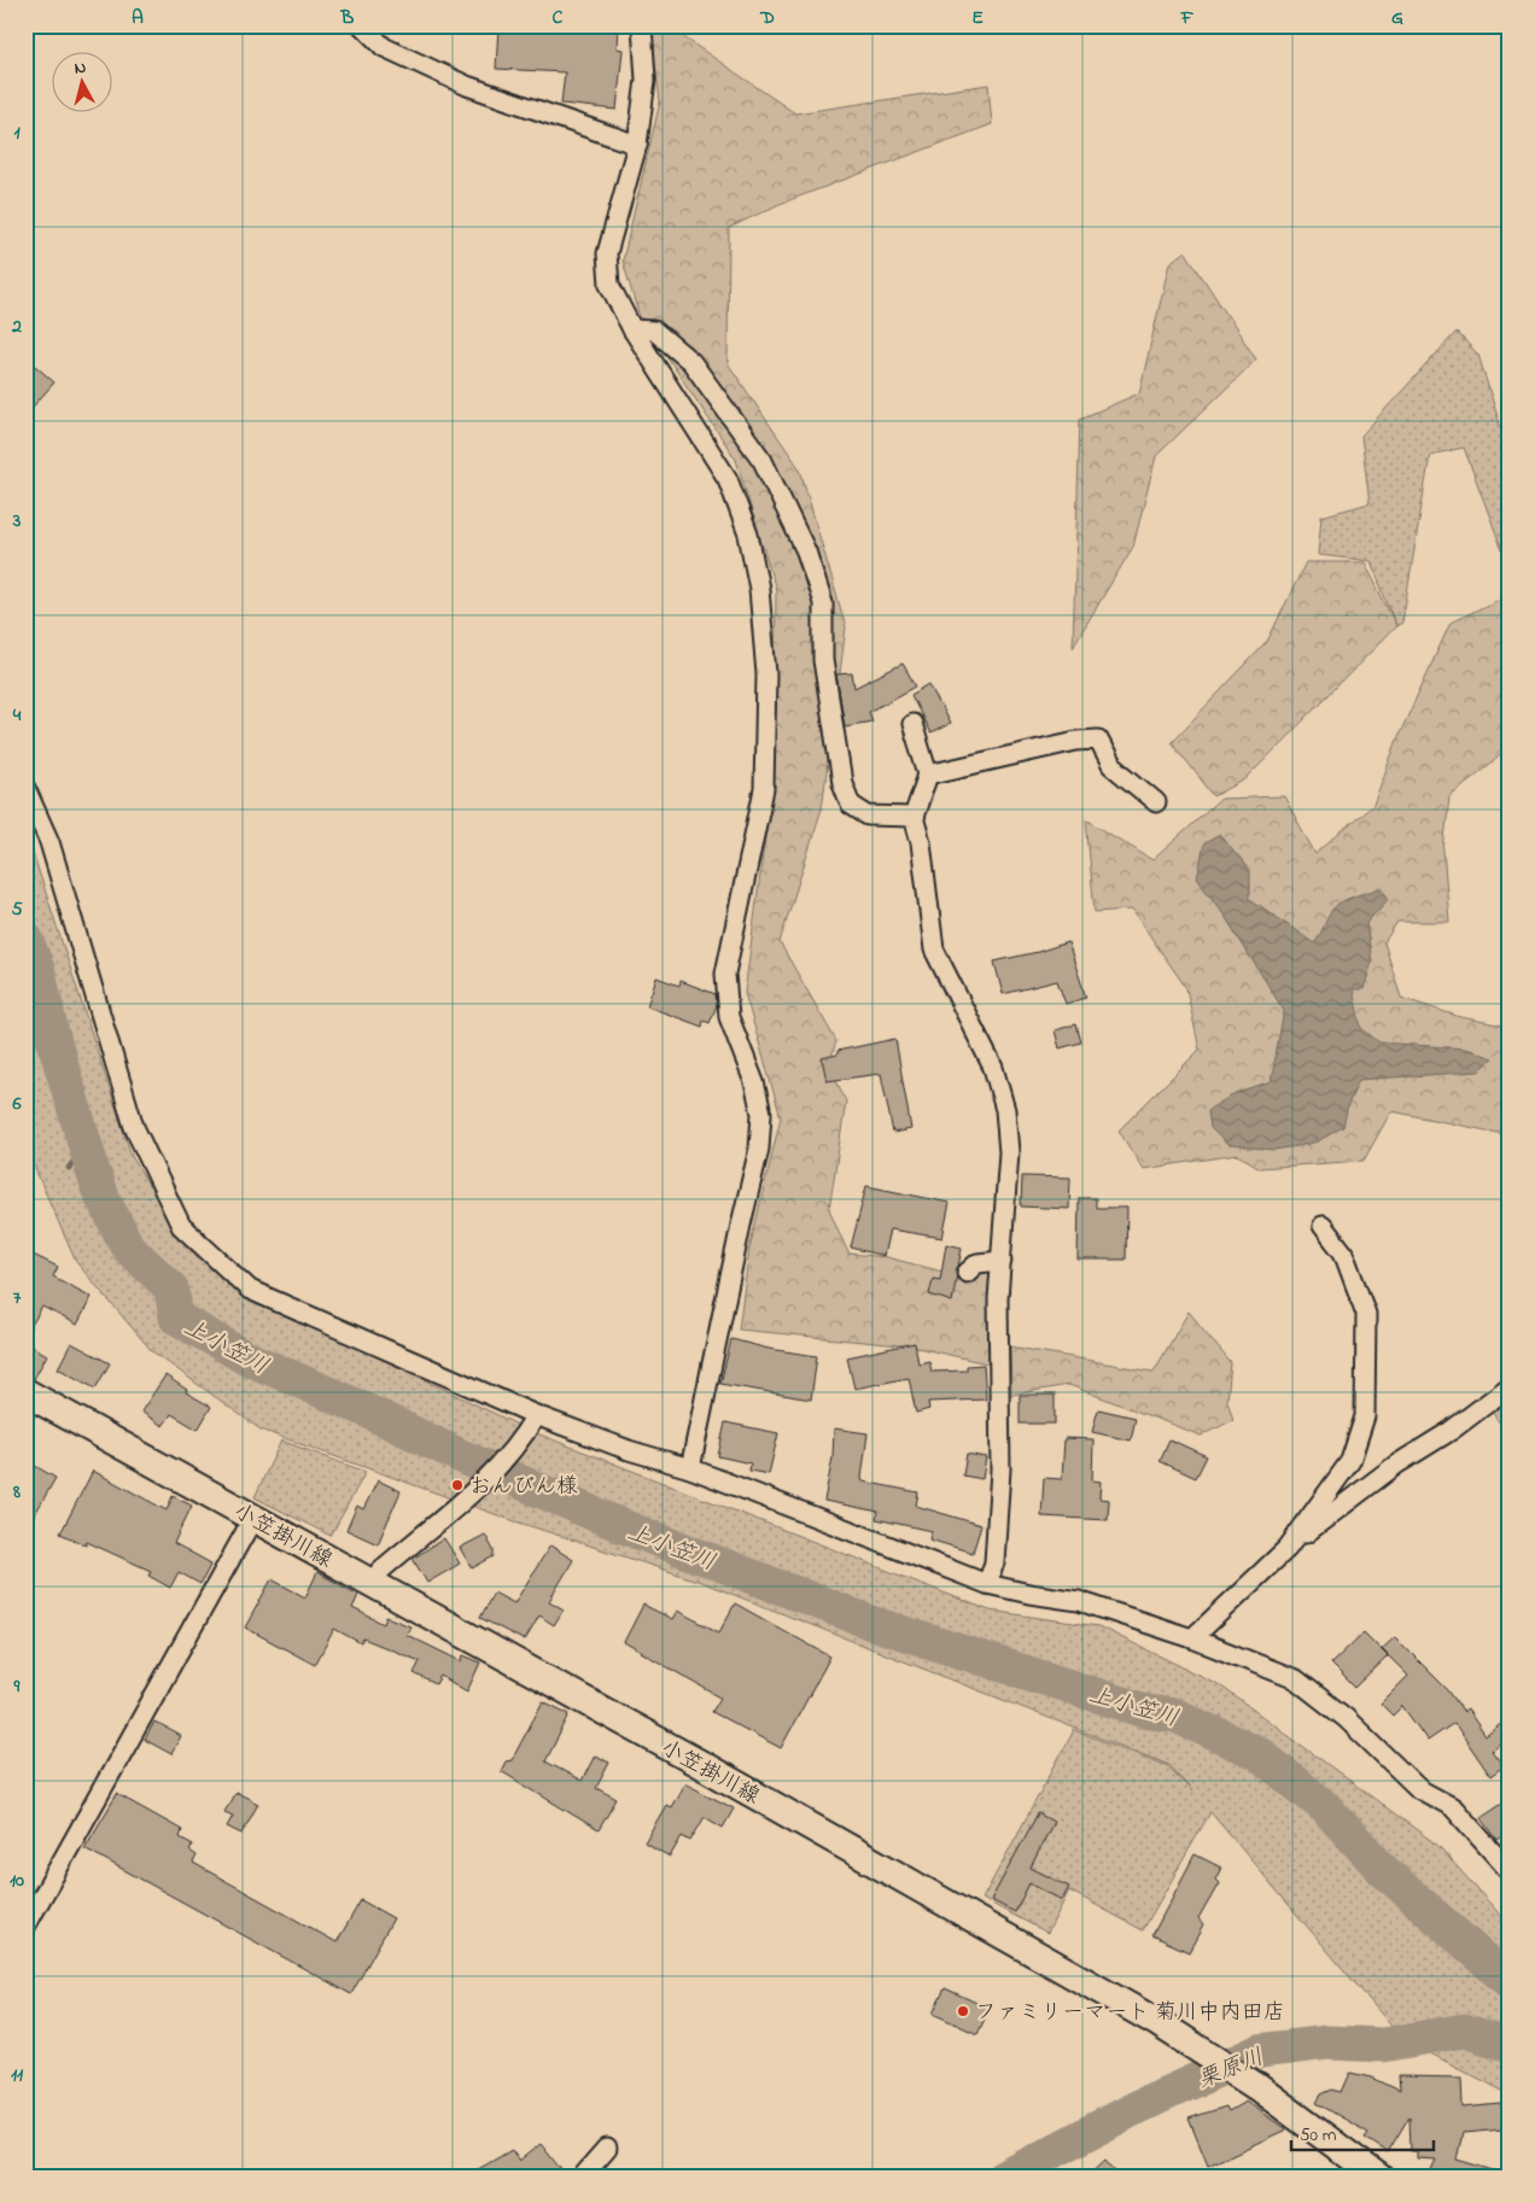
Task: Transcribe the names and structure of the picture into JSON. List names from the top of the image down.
{
  "streets": {
    "main road": ["小笠掛川線"]
  },
  "water": ["上小笠川", "栗原川"],
  "places": ["おんびん様", "ファミリーマート 菊川中内田店"],
  "scale_bar": "50 m",
  "north": "top",
  "grid": {
    "columns": [
      "A",
      "B",
      "C",
      "D",
      "E",
      "F",
      "G"
    ],
    "rows": [
      "1",
      "2",
      "3",
      "4",
      "5",
      "6",
      "7",
      "8",
      "9",
      "10",
      "11"
    ]
  }
}
